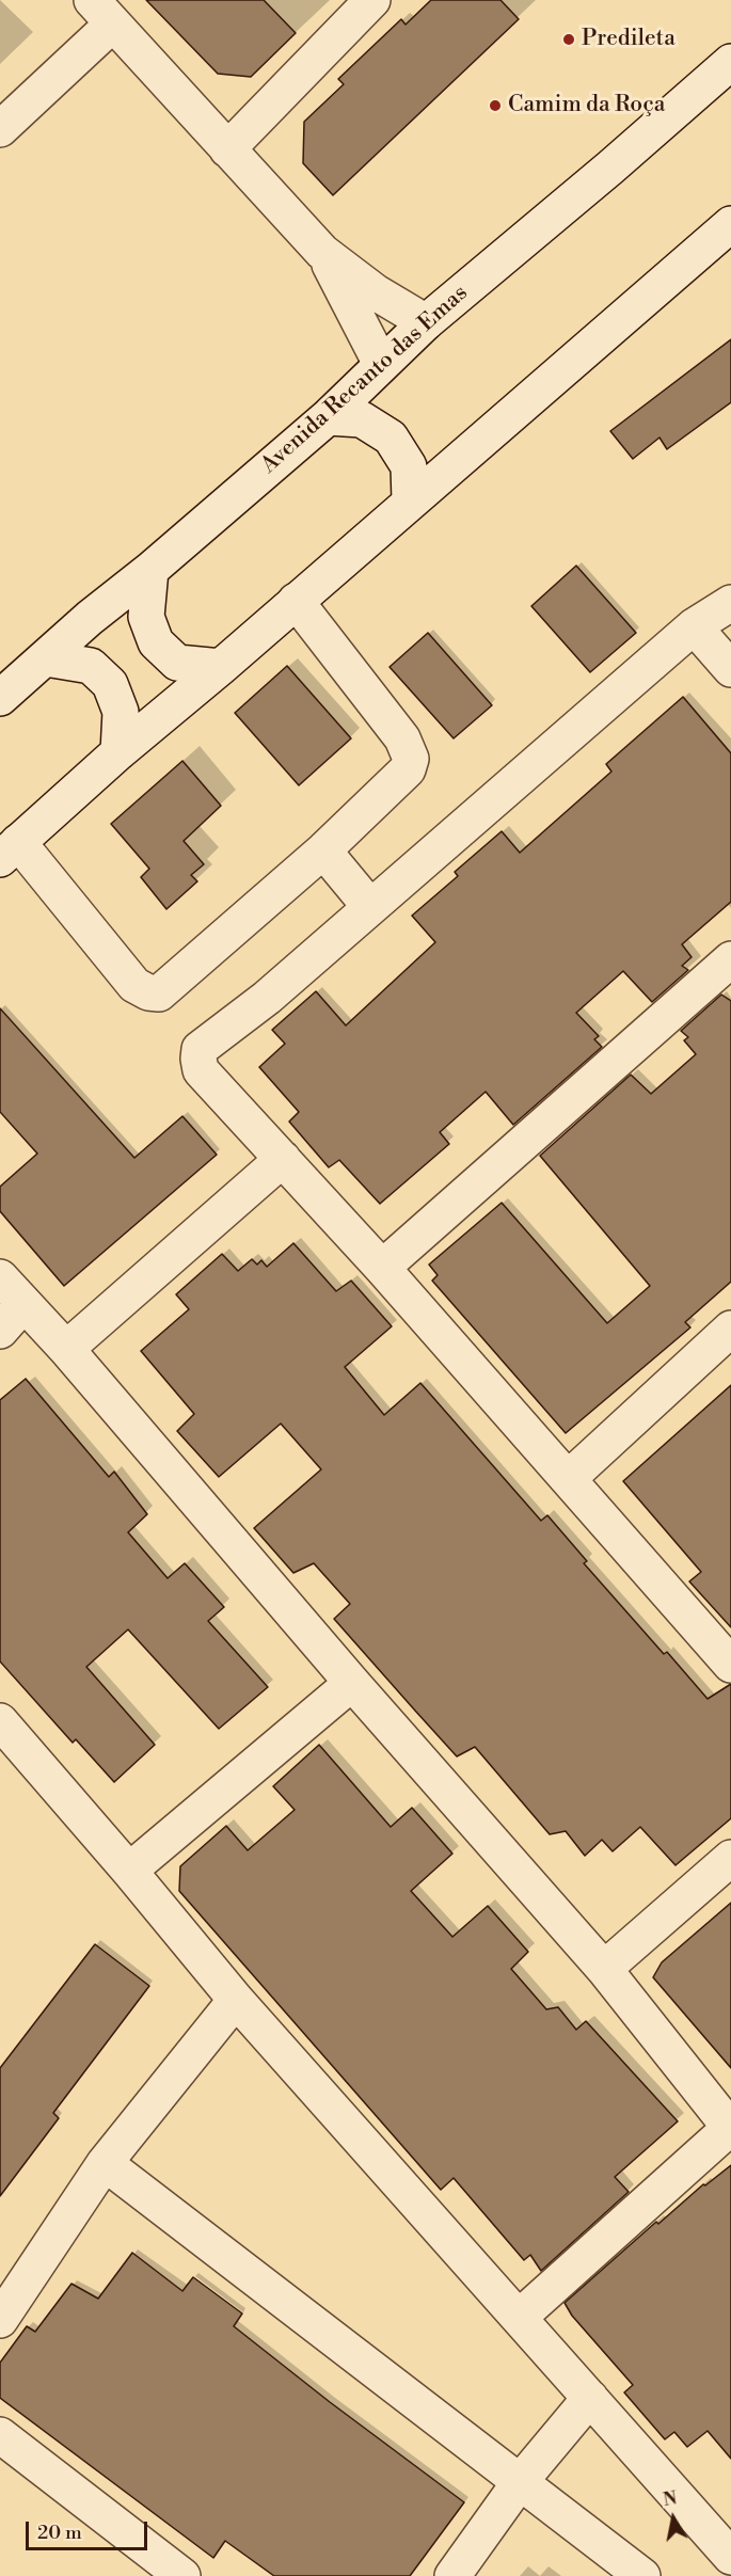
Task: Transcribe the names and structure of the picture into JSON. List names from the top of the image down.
{
  "streets": {
    "street": ["Avenida Recanto das Emas"]
  },
  "places": ["Predileta", "Camim da Roça"],
  "scale_bar": "20 m",
  "north": "top"
}
